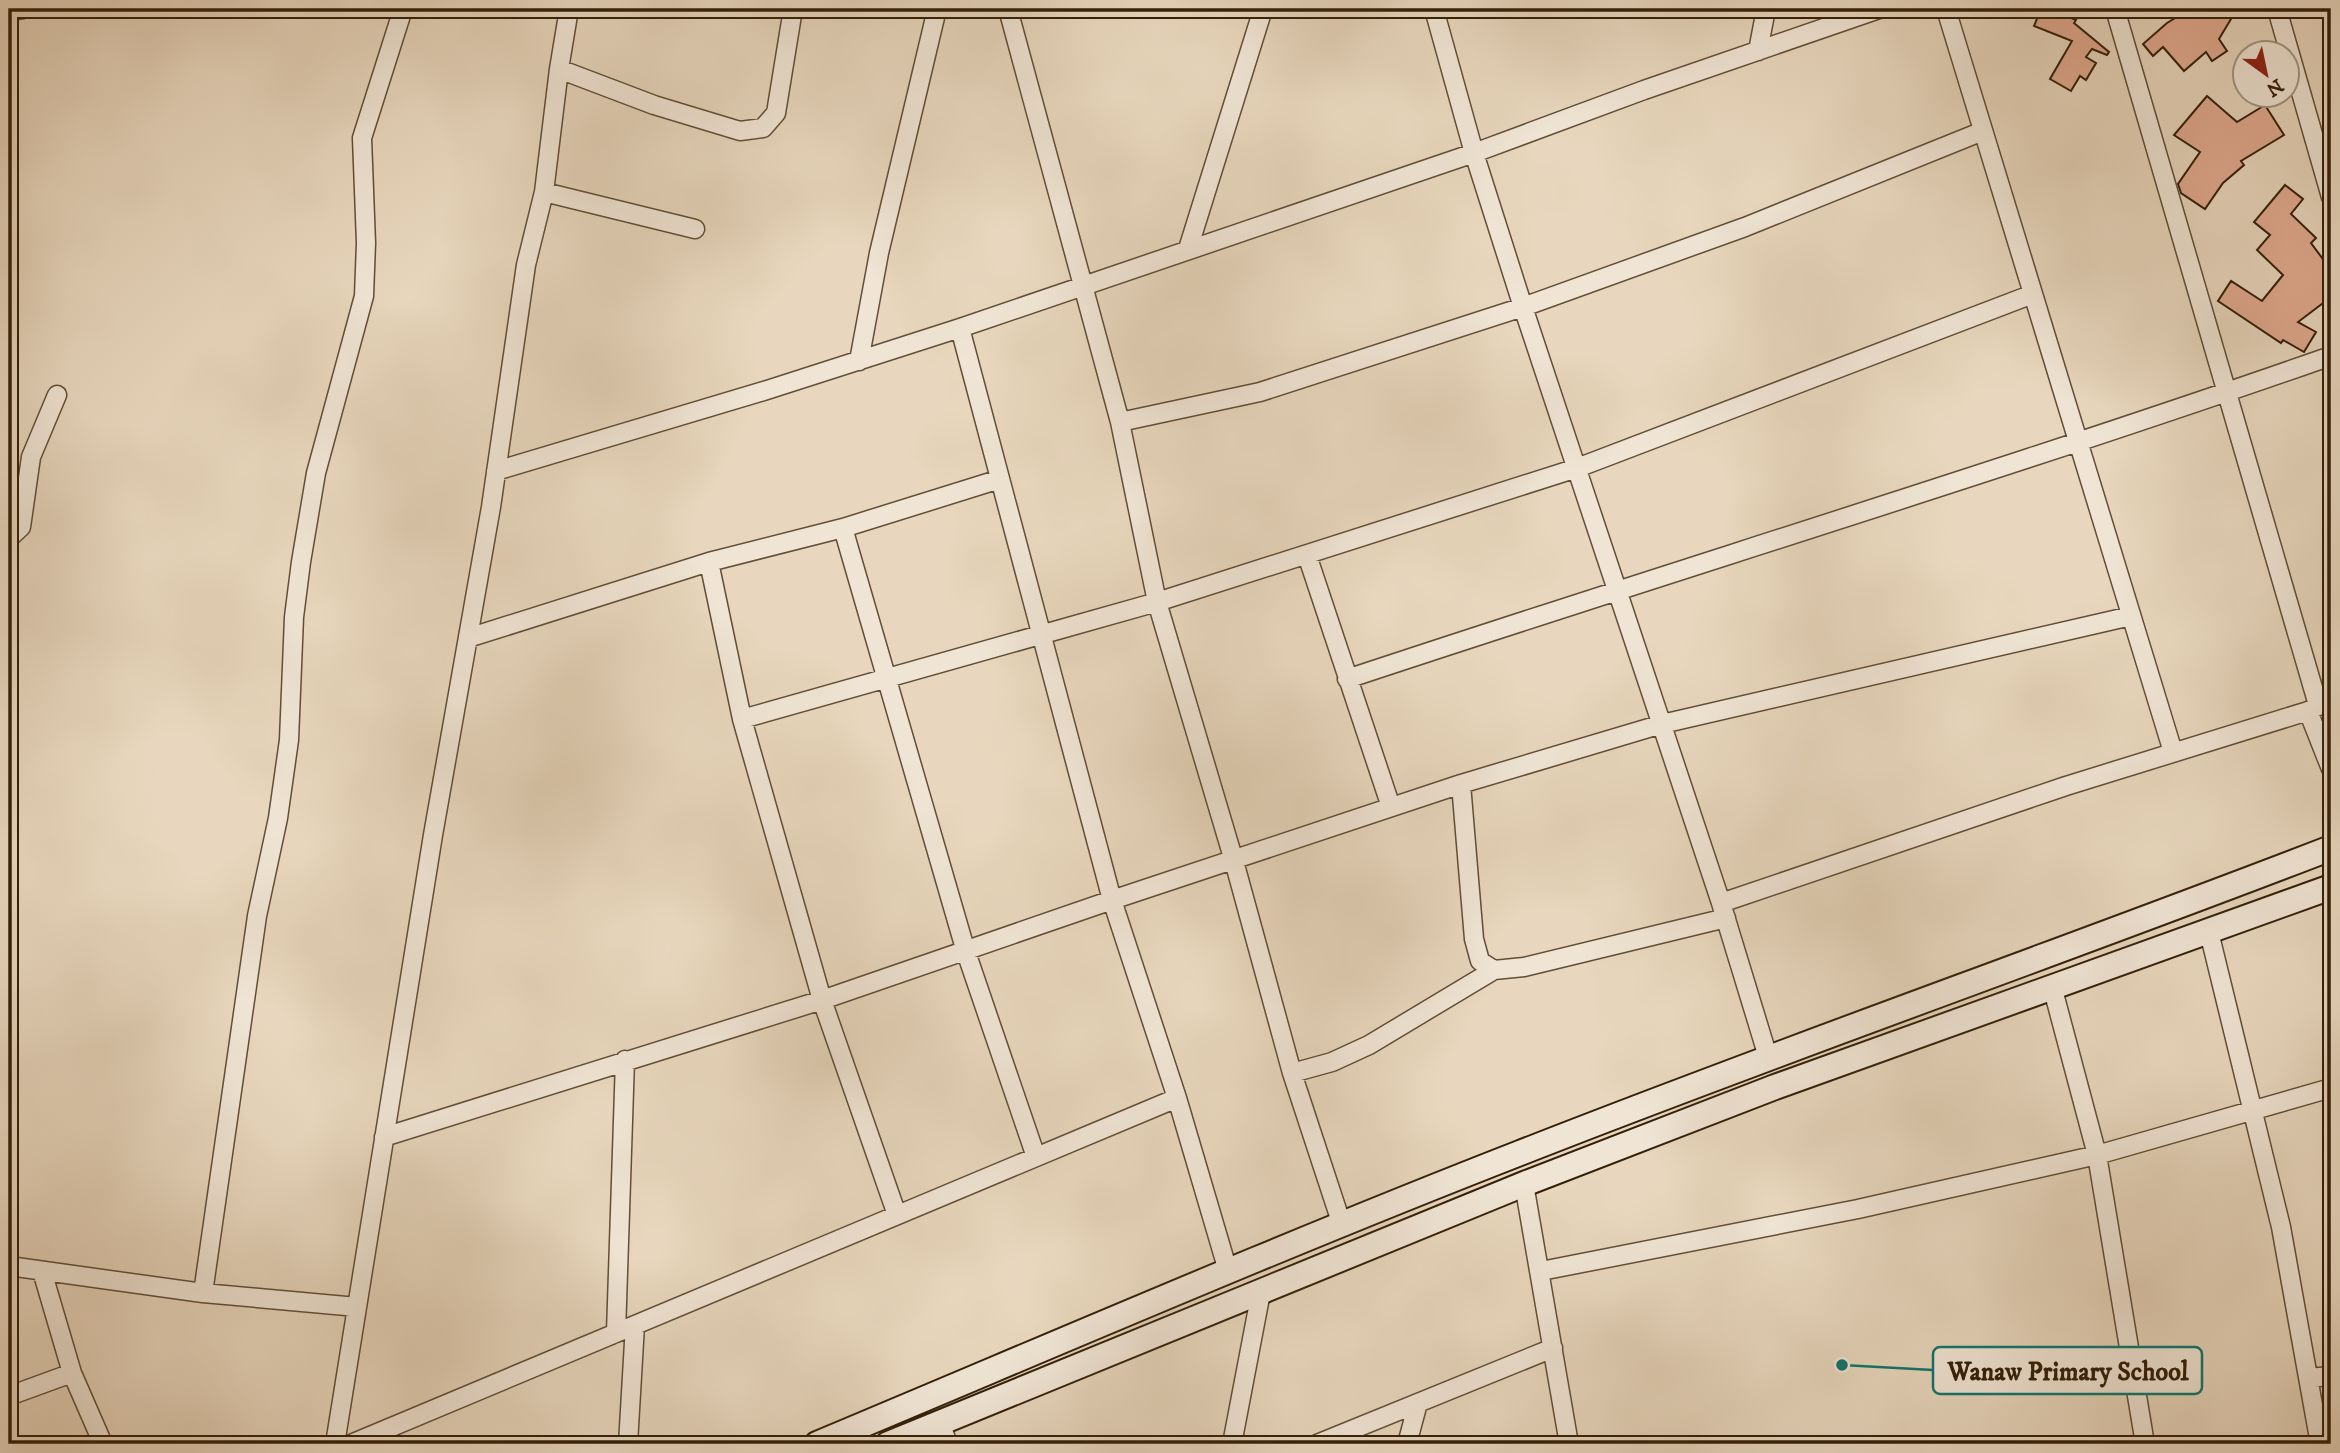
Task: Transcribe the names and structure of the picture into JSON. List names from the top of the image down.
{
  "places": ["Wanaw Primary School"],
  "north": "bottom right"
}
